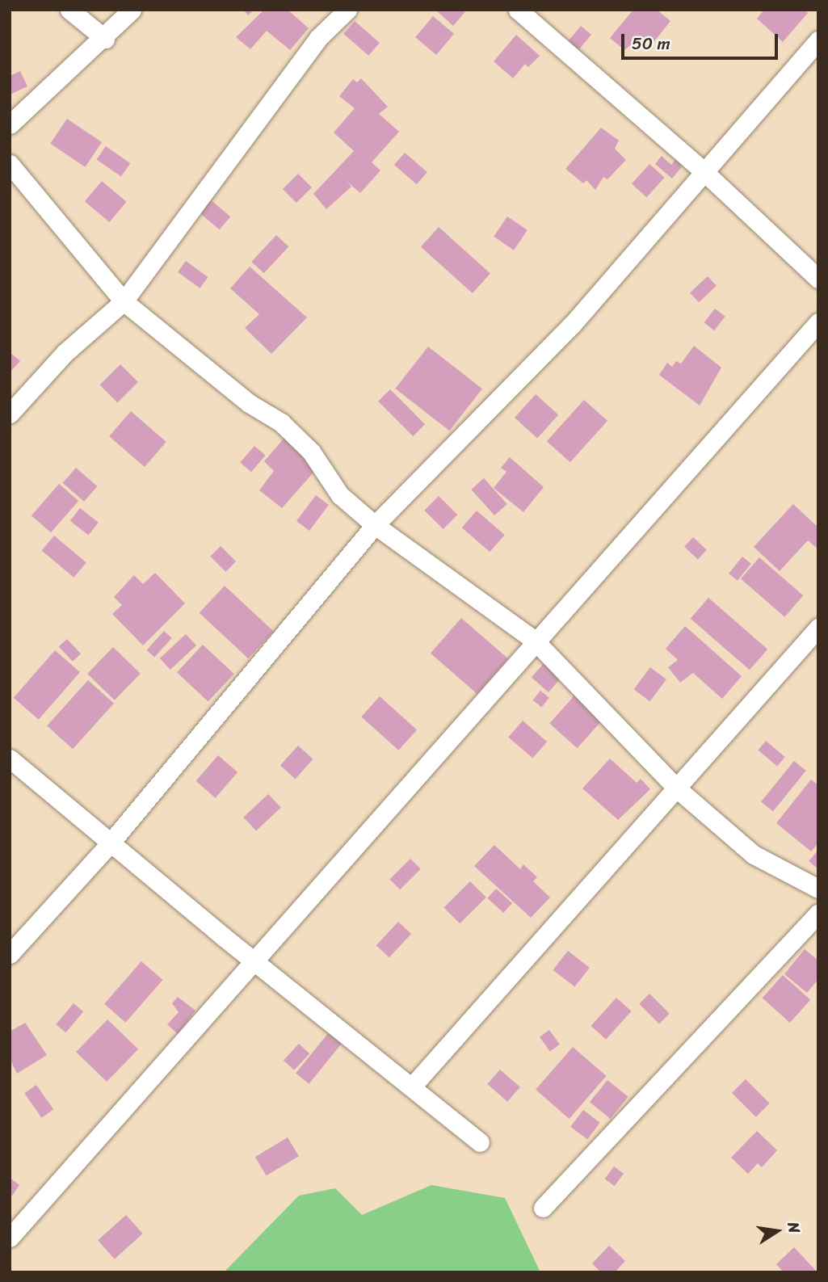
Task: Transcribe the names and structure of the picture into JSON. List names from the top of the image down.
{
  "scale_bar": "50 m",
  "north": "right"
}
